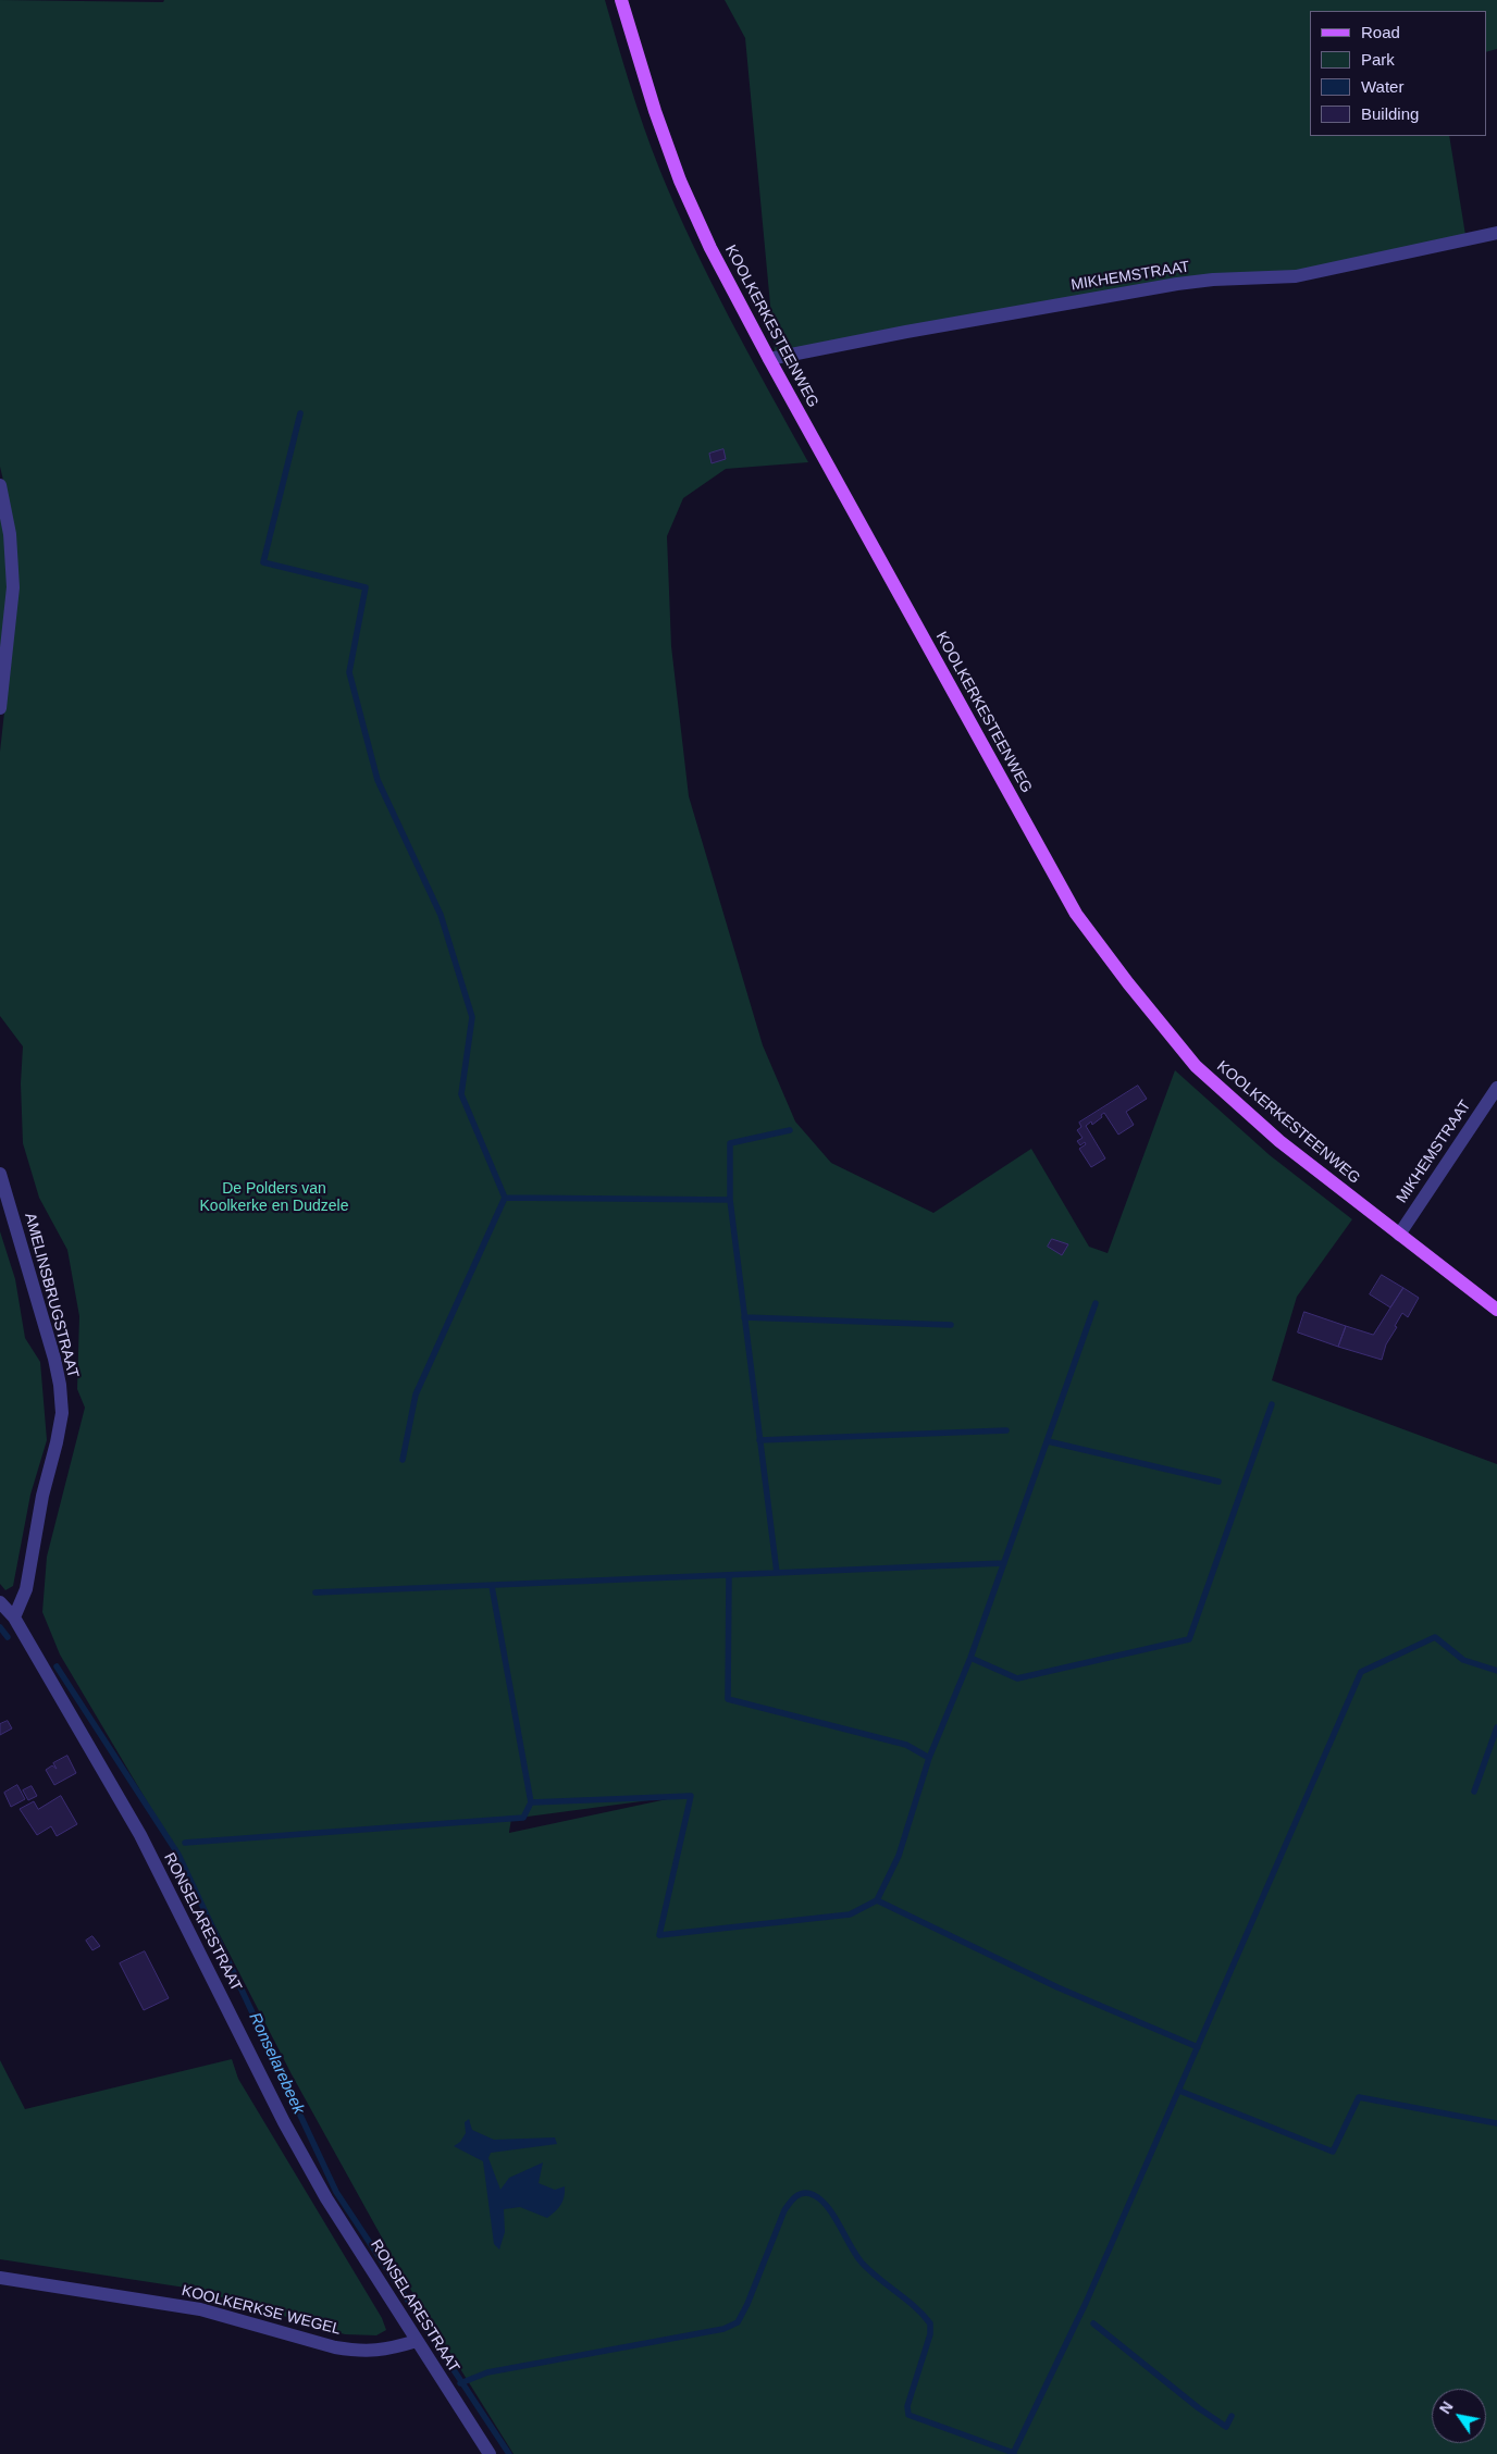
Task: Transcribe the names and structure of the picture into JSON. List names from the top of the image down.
{
  "streets": {
    "main road": ["KOOLKERKESTEENWEG"],
    "street": [
      "MIKHEMSTRAAT",
      "AMELINSBRUGSTRAAT",
      "RONSELARESTRAAT",
      "KOOLKERKSE WEGEL"
    ]
  },
  "crossings": [
    ["MIKHEMSTRAAT", "KOOLKERKESTEENWEG"],
    ["AMELINSBRUGSTRAAT", "RONSELARESTRAAT"],
    ["RONSELARESTRAAT", "KOOLKERKSE WEGEL"]
  ],
  "water": ["Ronselarebeek"],
  "parks": ["De Polders van Koolkerke en Dudzele"],
  "legend": [
    "Road",
    "Park",
    "Water",
    "Building"
  ],
  "north": "top left"
}
